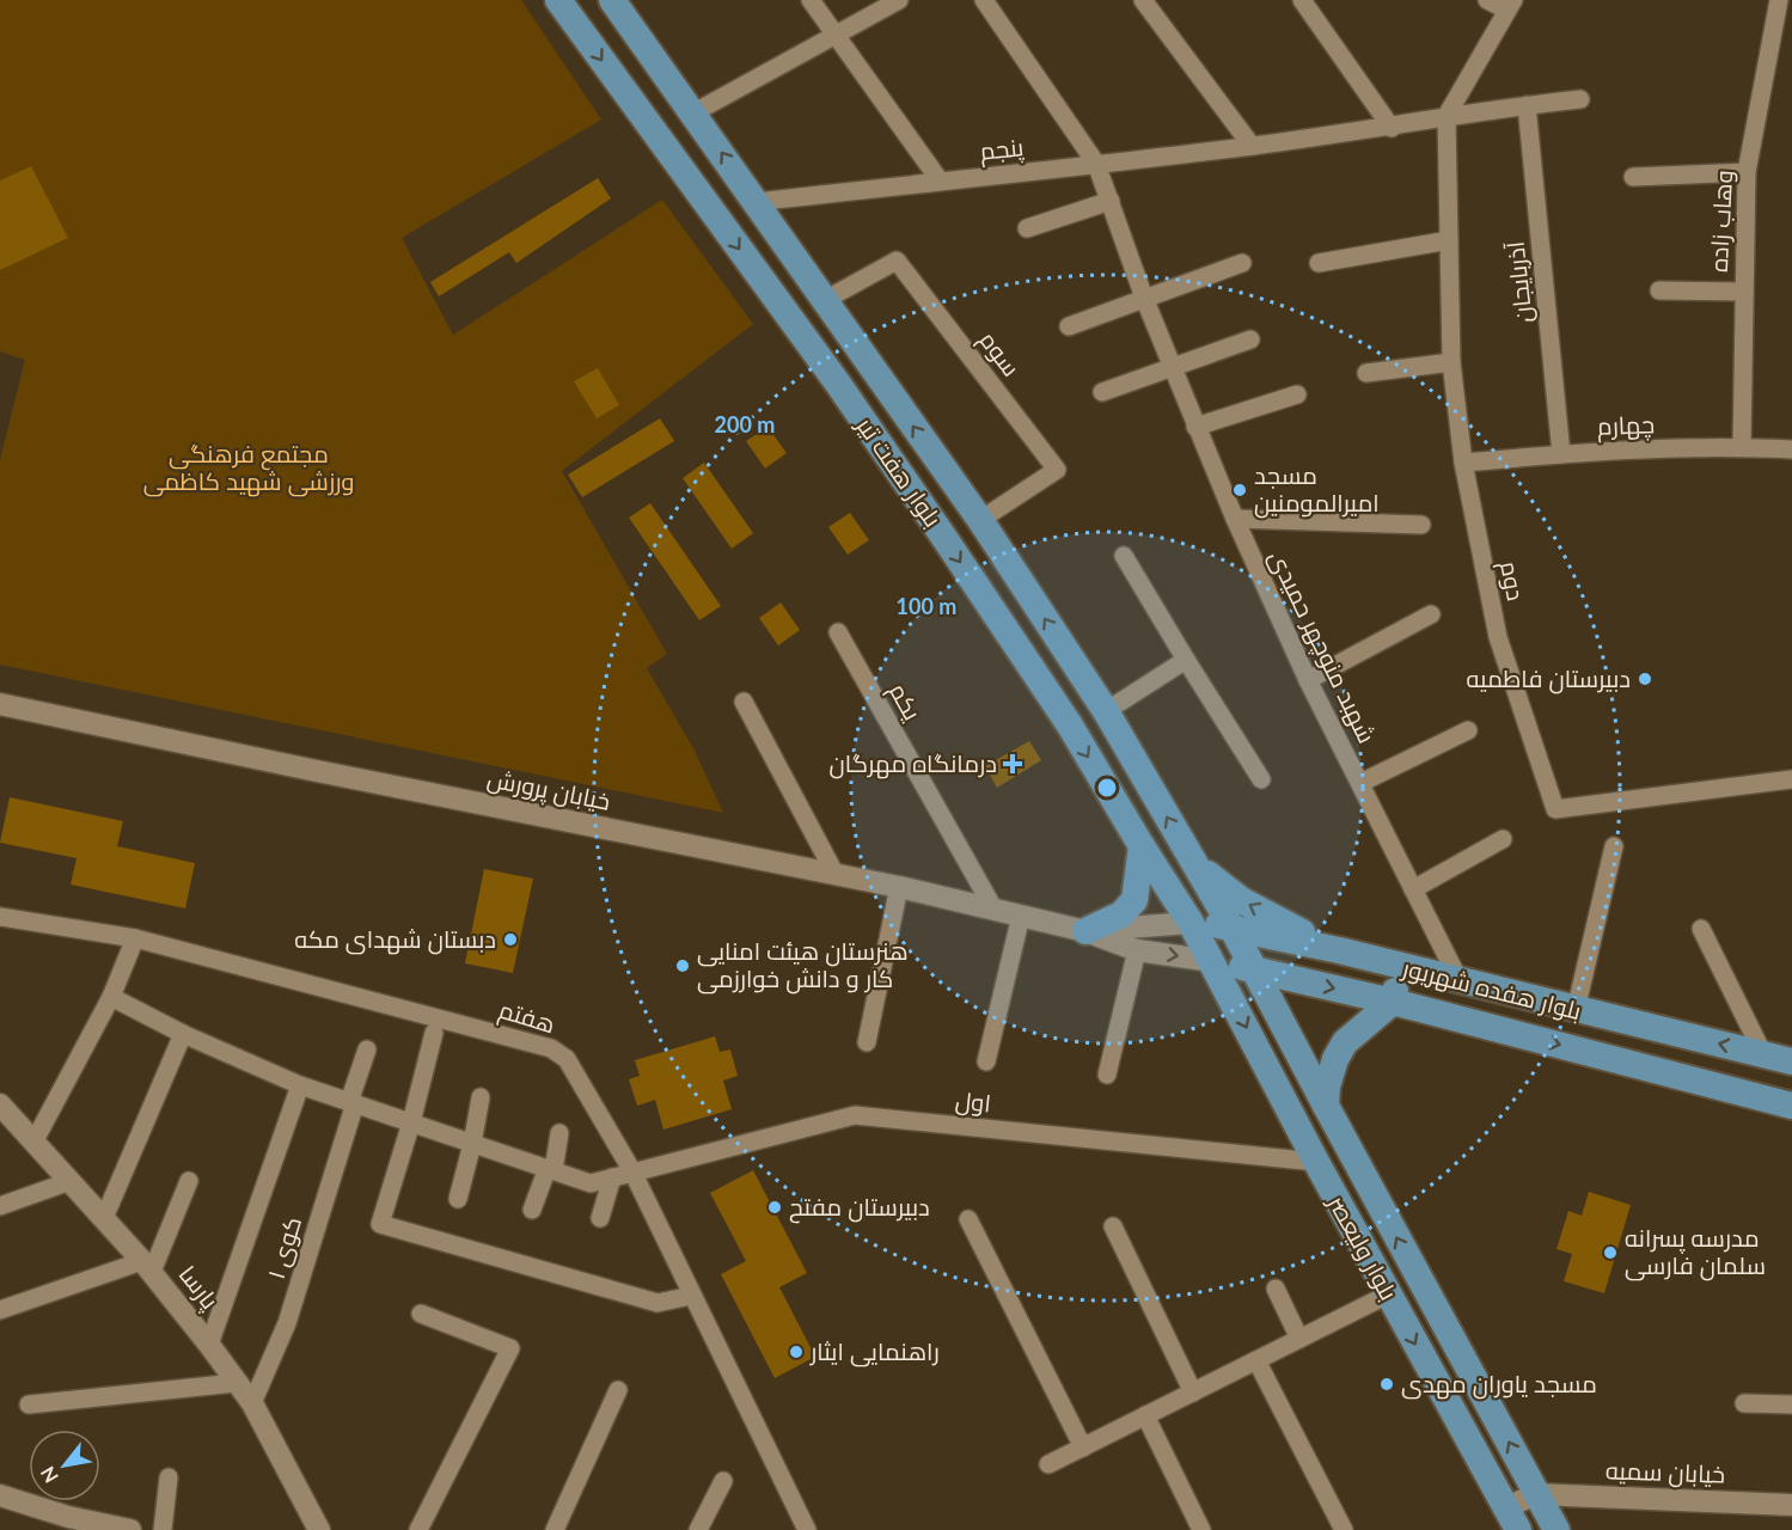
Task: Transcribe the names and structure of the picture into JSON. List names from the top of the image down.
{
  "streets": {
    "main road": ["بلوار هفت تیر", "بلوار هفده شهریور", "بلوار ولیعصر"],
    "street": [
      "پنجم",
      "وهاب زاده",
      "آذربایجان",
      "سوم",
      "چهارم",
      "دوم",
      "شهبد منوچهر حمیدی",
      "یکم",
      "خیابان پرورش",
      "هفتم",
      "اول",
      "کوی ۱",
      "پارسا",
      "خیابان سمیه"
    ]
  },
  "crossings": [
    ["پنجم", "آذربایجان"],
    ["پنجم", "بلوار هفت تیر"],
    ["پنجم", "دوم"],
    ["پنجم", "شهبد منوچهر حمیدی"],
    ["وهاب زاده", "چهارم"],
    ["آذربایجان", "چهارم"],
    ["سوم", "بلوار هفت تیر"],
    ["چهارم", "دوم"],
    ["بلوار هفت تیر", "خیابان پرورش"],
    ["بلوار هفت تیر", "بلوار هفده شهریور"],
    ["بلوار هفت تیر", "بلوار ولیعصر"],
    ["شهبد منوچهر حمیدی", "بلوار هفده شهریور"],
    ["یکم", "خیابان پرورش"],
    ["خیابان پرورش", "بلوار هفده شهریور"],
    ["خیابان پرورش", "بلوار ولیعصر"],
    ["بلوار هفده شهریور", "بلوار ولیعصر"],
    ["هفتم", "اول"],
    ["اول", "کوی ۱"],
    ["اول", "بلوار ولیعصر"],
    ["کوی ۱", "پارسا"],
    ["بلوار ولیعصر", "خیابان سمیه"]
  ],
  "parks": ["مجتمع فرهنگی ورزشی شهید کاظمی"],
  "places": {
    "other": [
      "مسجد امیرالمومنین",
      "دبیرستان فاطمیه",
      "دبستان شهدای مکه",
      "هنرستان هیئت امنایی کار و دانش خوارزمی",
      "دبیرستان مفتح",
      "مدرسه پسرانه سلمان فارسی",
      "راهنمایی ایثار",
      "مسجد یاوران مهدی"
    ],
    "health": ["درمانگاه مهرگان"]
  },
  "north": "bottom left",
  "rings": ["200 m", "100 m"]
}
